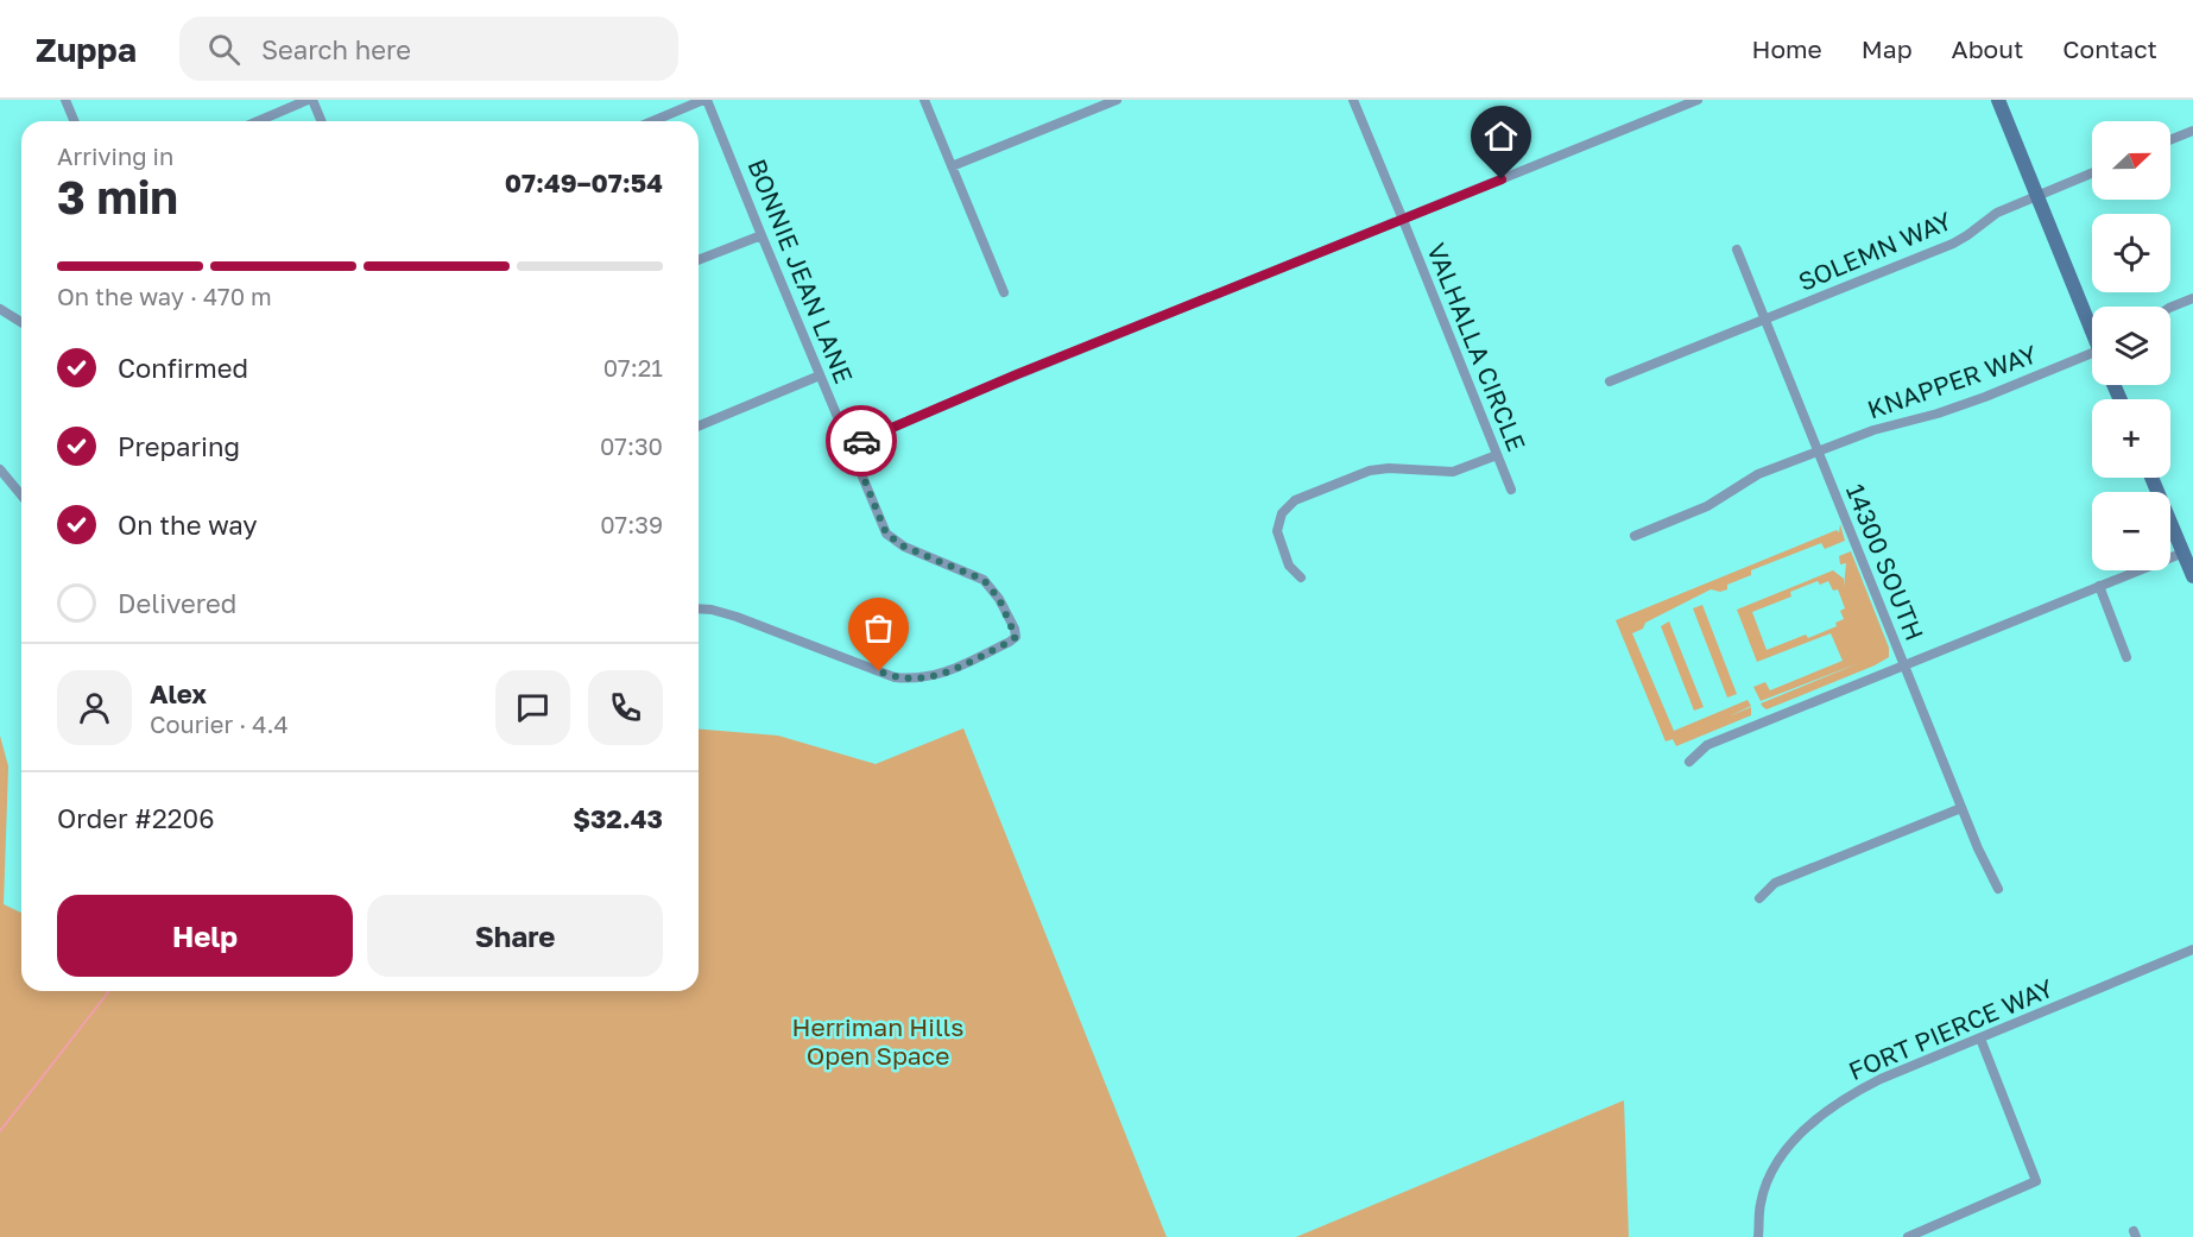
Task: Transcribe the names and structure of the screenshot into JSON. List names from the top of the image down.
{
  "streets": {
    "street": [
      "SOLEMN WAY",
      "BONNIE JEAN LANE",
      "VALHALLA CIRCLE",
      "KNAPPER WAY",
      "14300 SOUTH",
      "FORT PIERCE WAY"
    ]
  },
  "crossings": [
    ["SOLEMN WAY", "14300 SOUTH"],
    ["KNAPPER WAY", "14300 SOUTH"]
  ],
  "parks": ["Herriman Hills Open Space"],
  "north": "right",
  "page": {
    "header": "Zuppa",
    "search": "Search here",
    "nav": [
      "Home",
      "Map",
      "About",
      "Contact"
    ],
    "map_buttons": ["+", "−"],
    "heading": ["3 min", "Arriving in", "07:49–07:54"],
    "panel": [
      "Alex",
      "Courier · 4.4",
      "Order #2206",
      "$32.43"
    ],
    "bar": "On the way · 470 m",
    "list": [
      ["Confirmed", "07:21"],
      ["Preparing", "07:30"],
      ["On the way", "07:39"],
      "Delivered"
    ],
    "buttons": ["Help", "Share"]
  }
}
